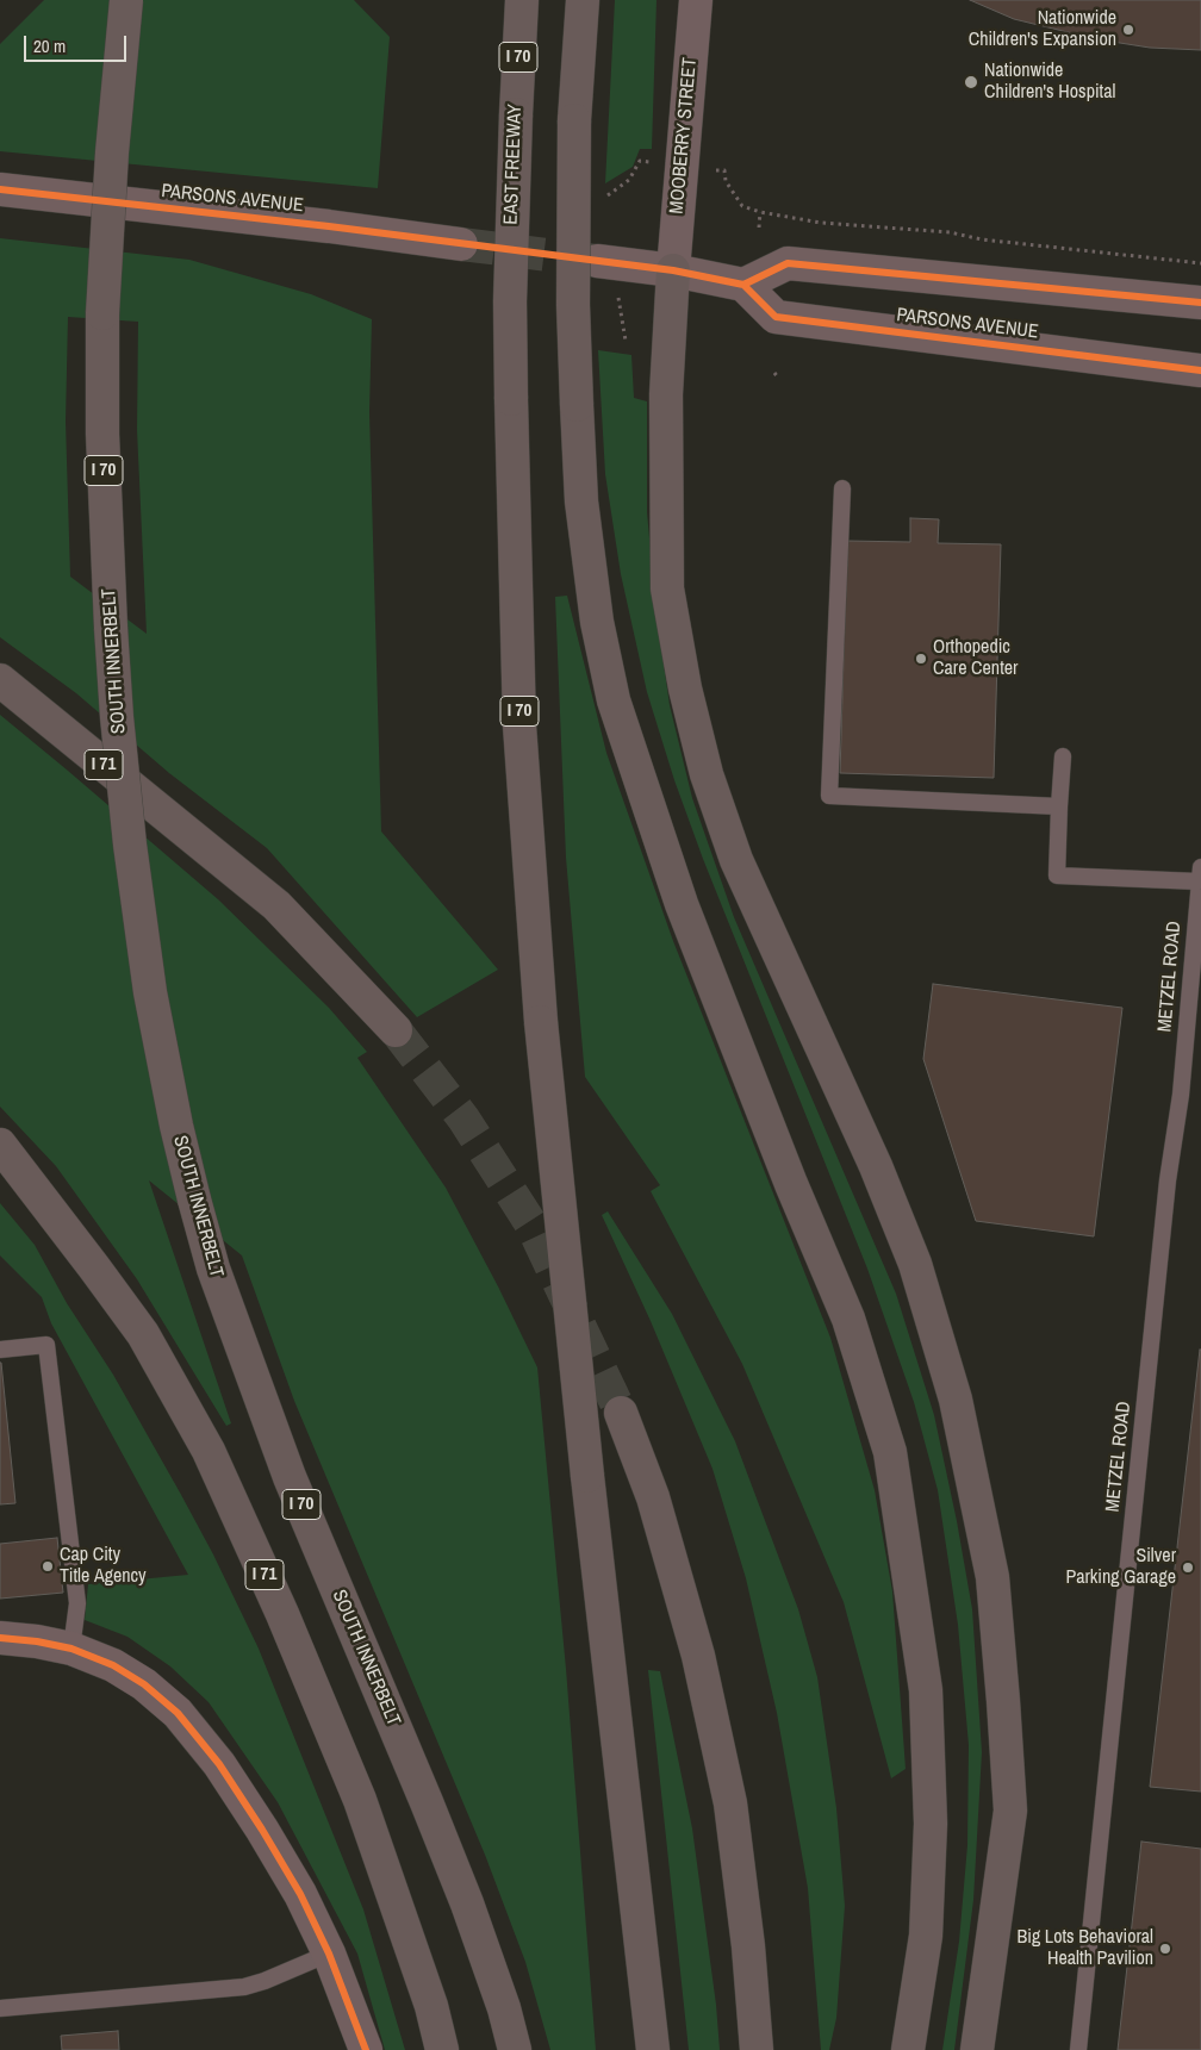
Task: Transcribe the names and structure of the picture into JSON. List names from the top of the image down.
{
  "streets": {
    "highway": [
      "I 70",
      "EAST FREEWAY",
      "SOUTH INNERBELT",
      "I 71"
    ],
    "street": ["MOOBERRY STREET", "PARSONS AVENUE"],
    "lane": ["METZEL ROAD"]
  },
  "places": [
    "Nationwide Children's Expansion",
    "Nationwide Children's Hospital",
    "Orthopedic Care Center",
    "Cap City Title Agency",
    "Silver Parking Garage",
    "Big Lots Behavioral Health Pavilion"
  ],
  "scale_bar": "20 m"
}
